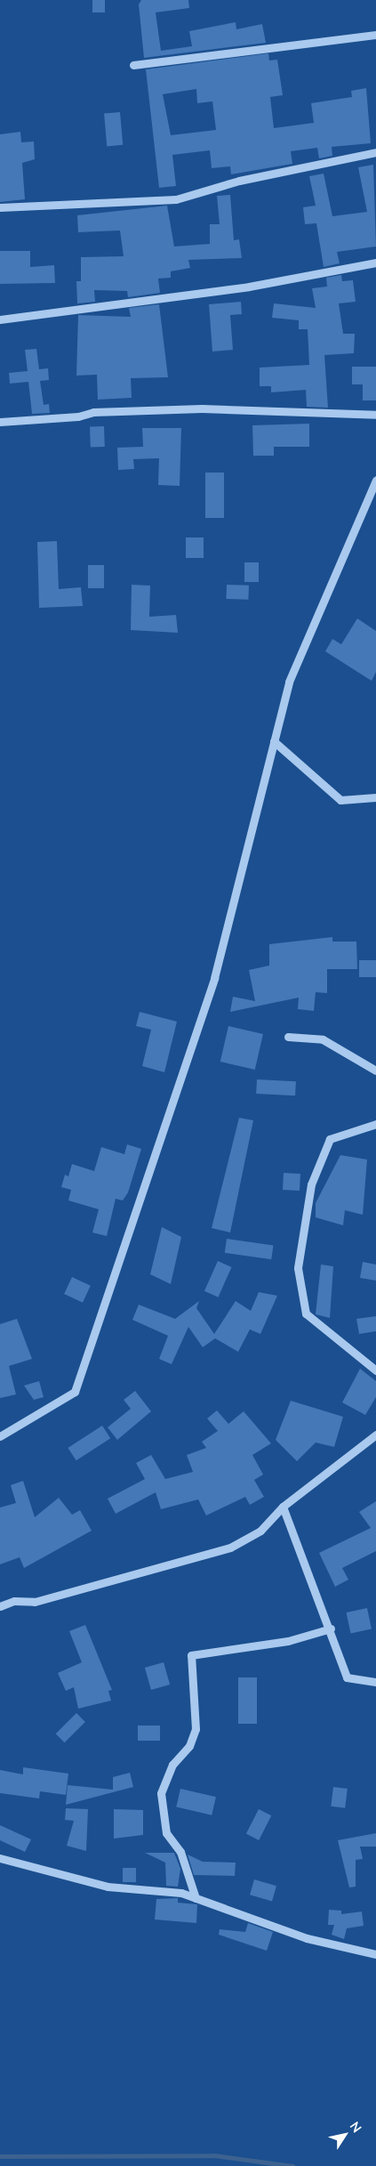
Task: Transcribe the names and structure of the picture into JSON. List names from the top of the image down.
{
  "north": "top right"
}
